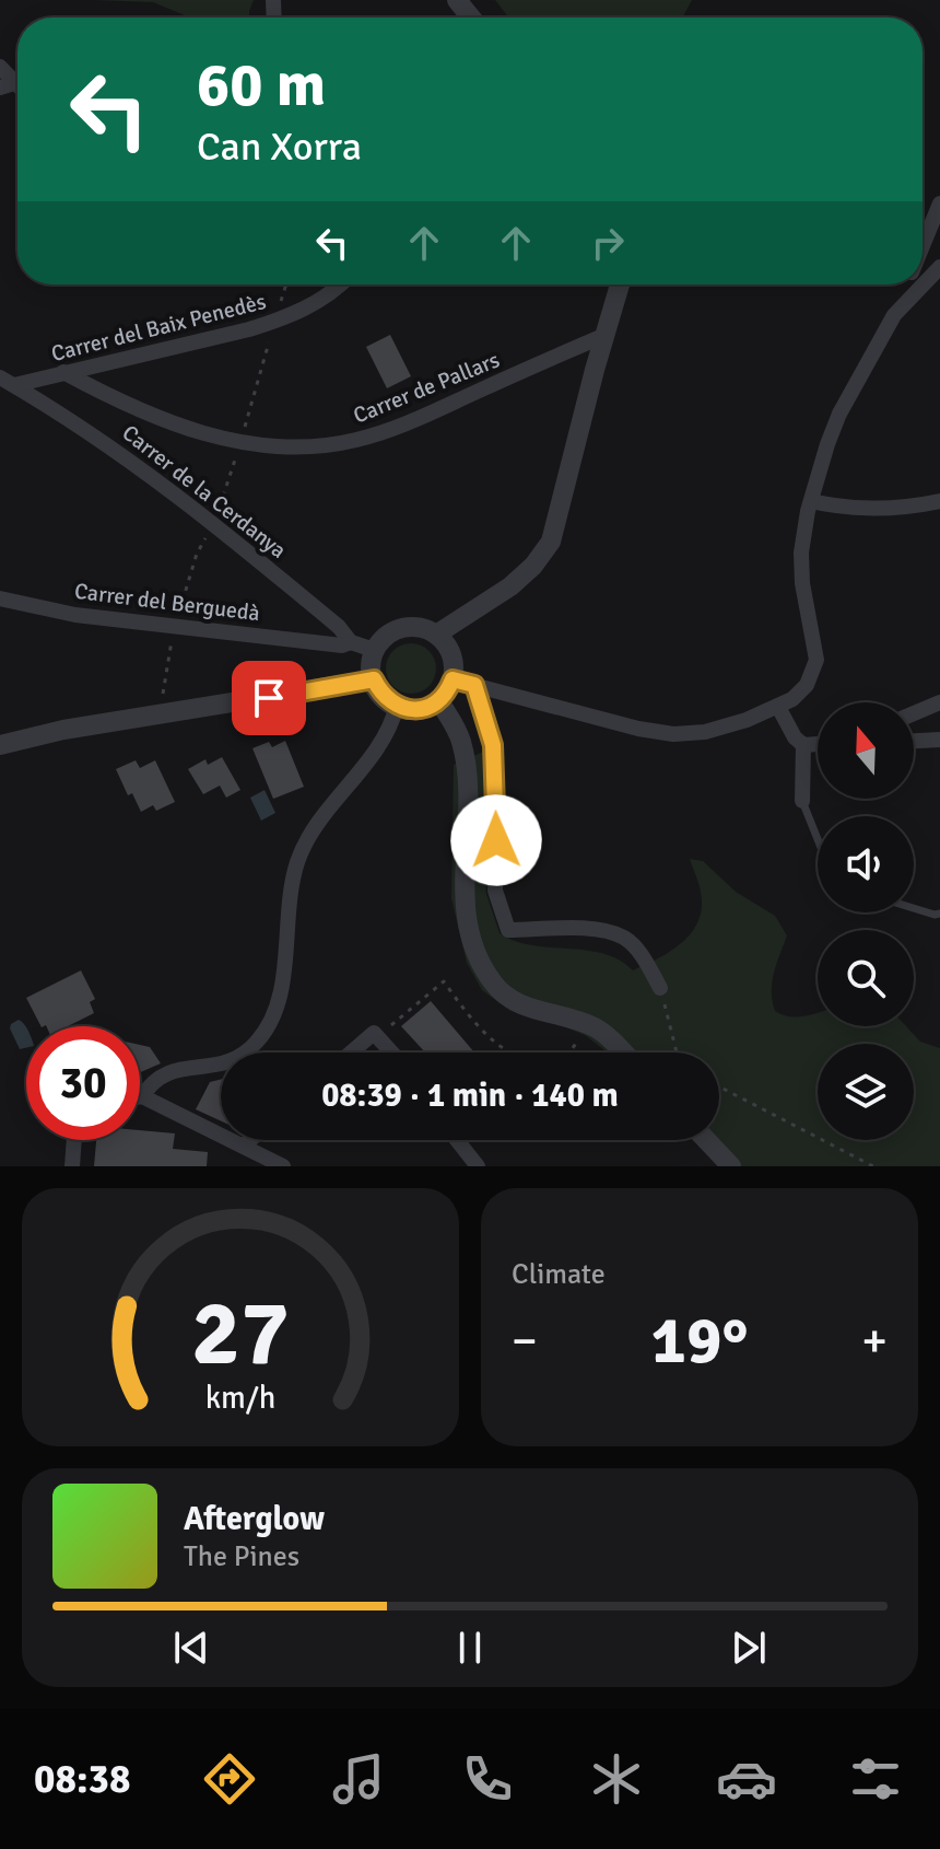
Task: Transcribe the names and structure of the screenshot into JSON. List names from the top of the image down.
{
  "streets": {
    "street": [
      "Carrer del Baix Penedès",
      "Carrer de Pallars",
      "Carrer de la Cerdanya",
      "Carrer del Berguedà"
    ]
  },
  "crossings": [
    ["Carrer del Baix Penedès", "Carrer de Pallars"],
    ["Carrer del Baix Penedès", "Carrer de la Cerdanya"],
    ["Carrer de la Cerdanya", "Carrer del Berguedà"]
  ],
  "north": "top",
  "page": {
    "turn": ["60 m", "Can Xorra"],
    "limit": "30",
    "trip": "08:39 · 1 min · 140 m",
    "tile": "Climate",
    "heat": ["−", "19°", "+"],
    "song": ["Afterglow", "The Pines"],
    "tabs": "08:38",
    "gauge": ["27", "km/h"]
  }
}
